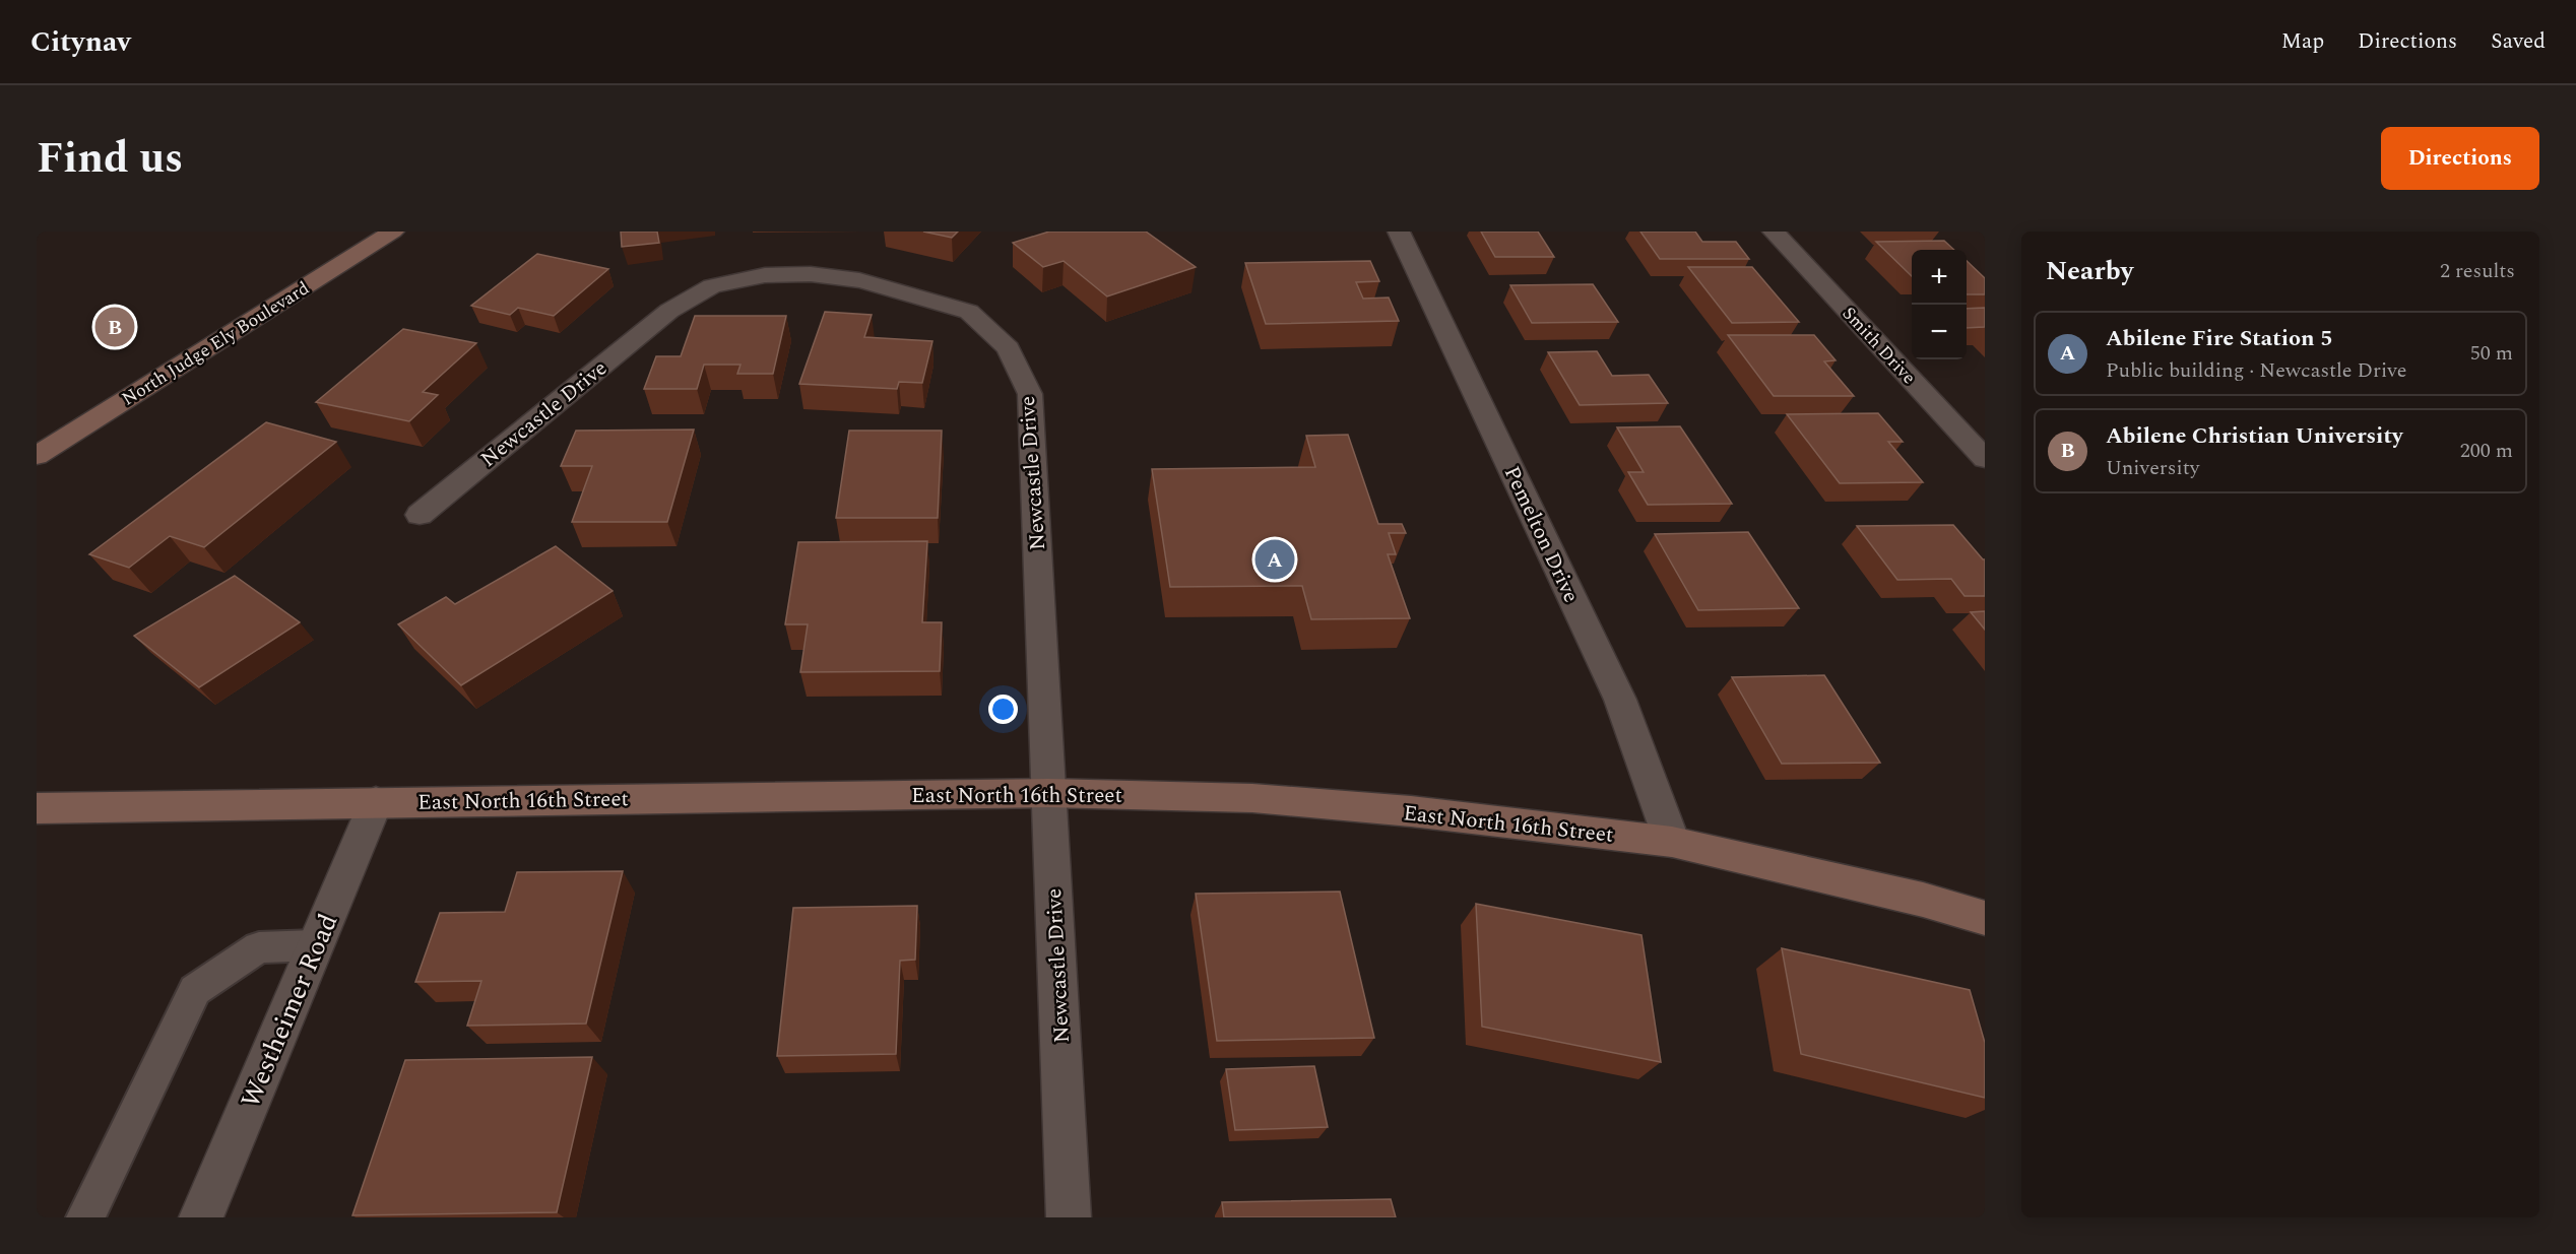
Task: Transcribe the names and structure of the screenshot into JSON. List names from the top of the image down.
{
  "streets": {
    "street": [
      "North Judge Ely Boulevard",
      "Smith Drive",
      "Newcastle Drive",
      "Pemelton Drive",
      "East North 16th Street",
      "Westheimer Road"
    ]
  },
  "crossings": [
    ["Newcastle Drive", "East North 16th Street"],
    ["Pemelton Drive", "East North 16th Street"],
    ["East North 16th Street", "Westheimer Road"]
  ],
  "page": {
    "header": "Citynav",
    "nav": ["Map", "Directions", "Saved"],
    "title": "Find us",
    "buttons": "Directions",
    "heading": ["Nearby", "2 results"],
    "map_buttons": ["+", "−"],
    "pins": ["B", "A"],
    "list": [
      {
        "mark": "A",
        "name": "Abilene Fire Station 5",
        "note": "Public building · Newcastle Drive",
        "value": "50 m"
      },
      {
        "mark": "B",
        "name": "Abilene Christian University",
        "note": "University",
        "value": "200 m"
      }
    ]
  }
}
